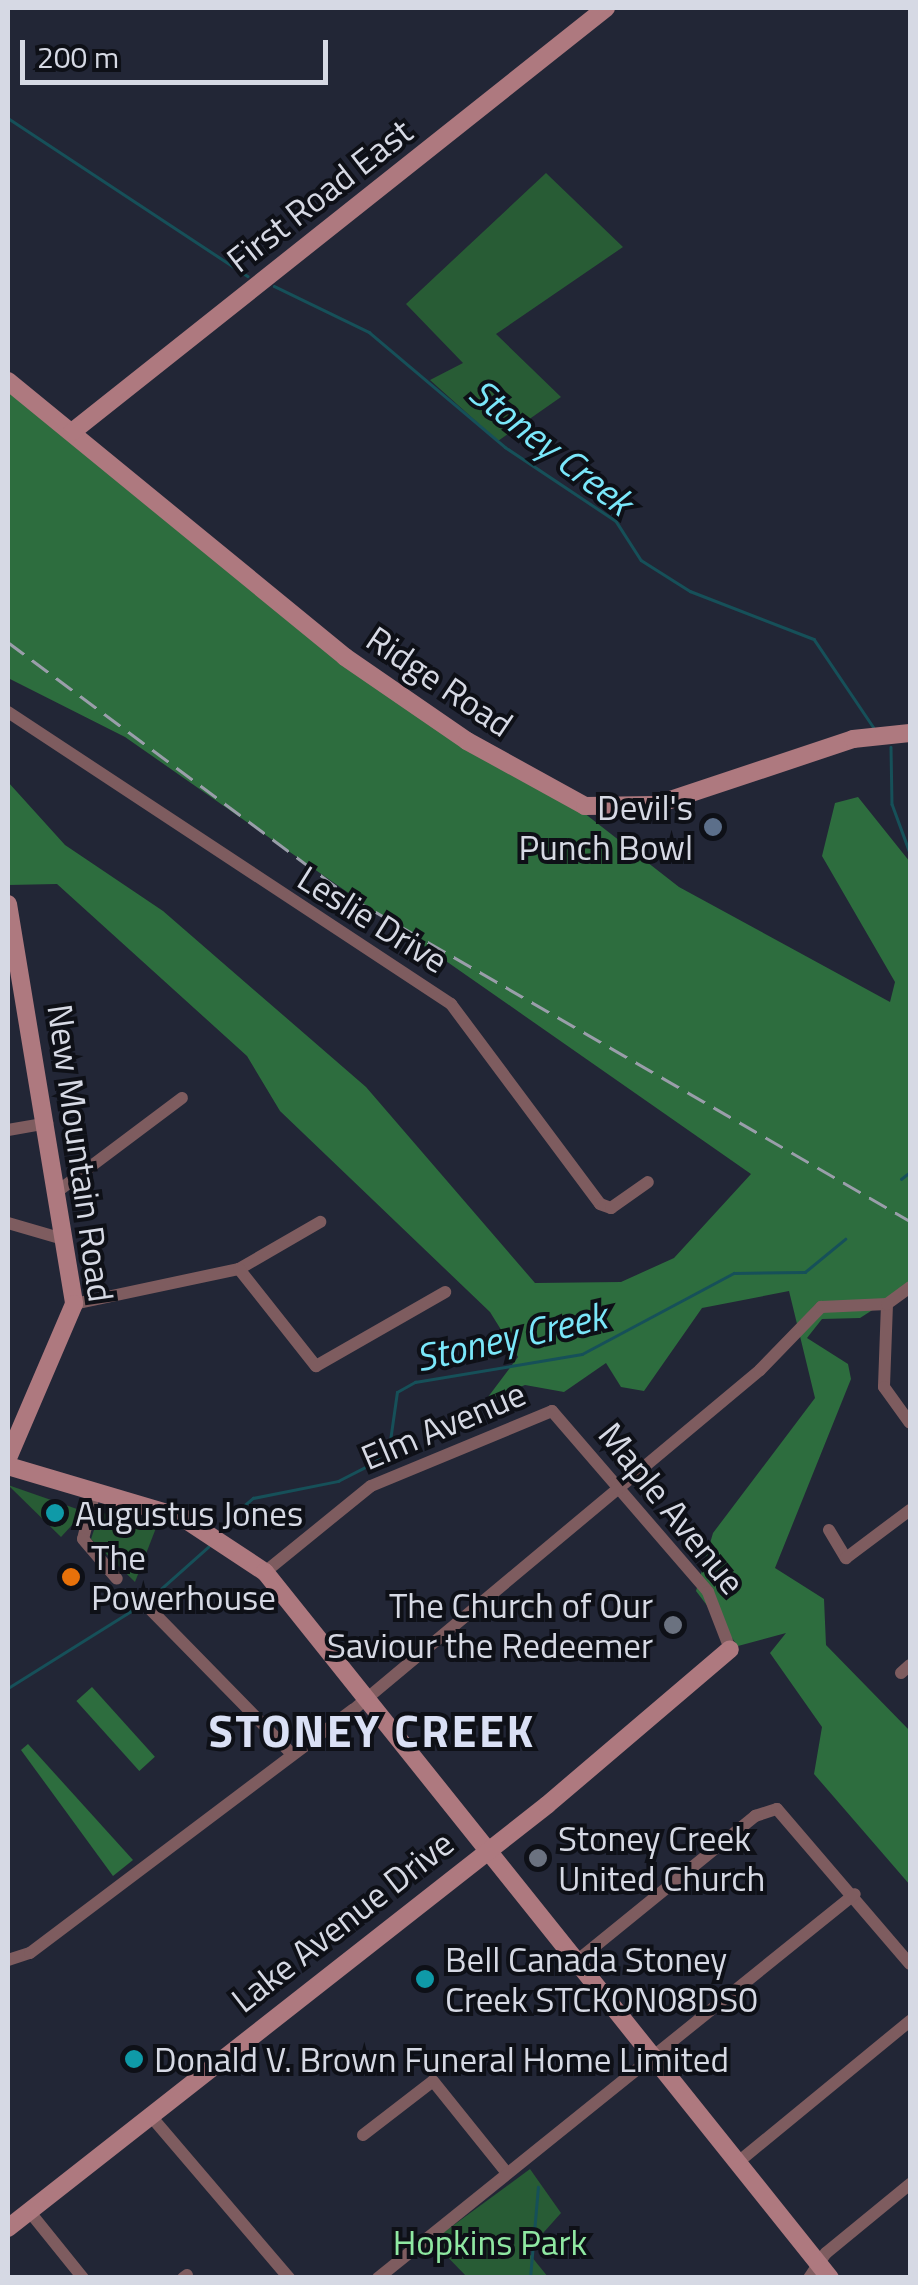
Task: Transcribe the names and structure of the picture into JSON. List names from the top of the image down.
{
  "streets": {
    "main road": [
      "First Road East",
      "Ridge Road",
      "New Mountain Road",
      "Lake Avenue Drive"
    ],
    "street": ["Leslie Drive", "Elm Avenue", "Maple Avenue"]
  },
  "crossings": [
    ["First Road East", "Ridge Road"],
    ["Elm Avenue", "Maple Avenue"],
    ["Maple Avenue", "Lake Avenue Drive"]
  ],
  "districts": ["STONEY CREEK"],
  "water": ["Stoney Creek"],
  "parks": ["Hopkins Park"],
  "places": [
    "Devil's Punch Bowl",
    "Augustus Jones",
    "The Powerhouse",
    "The Church of Our Saviour the Redeemer",
    "Stoney Creek United Church",
    "Bell Canada Stoney Creek STCKON08DS0",
    "Donald V. Brown Funeral Home Limited"
  ],
  "scale_bar": "200 m"
}
